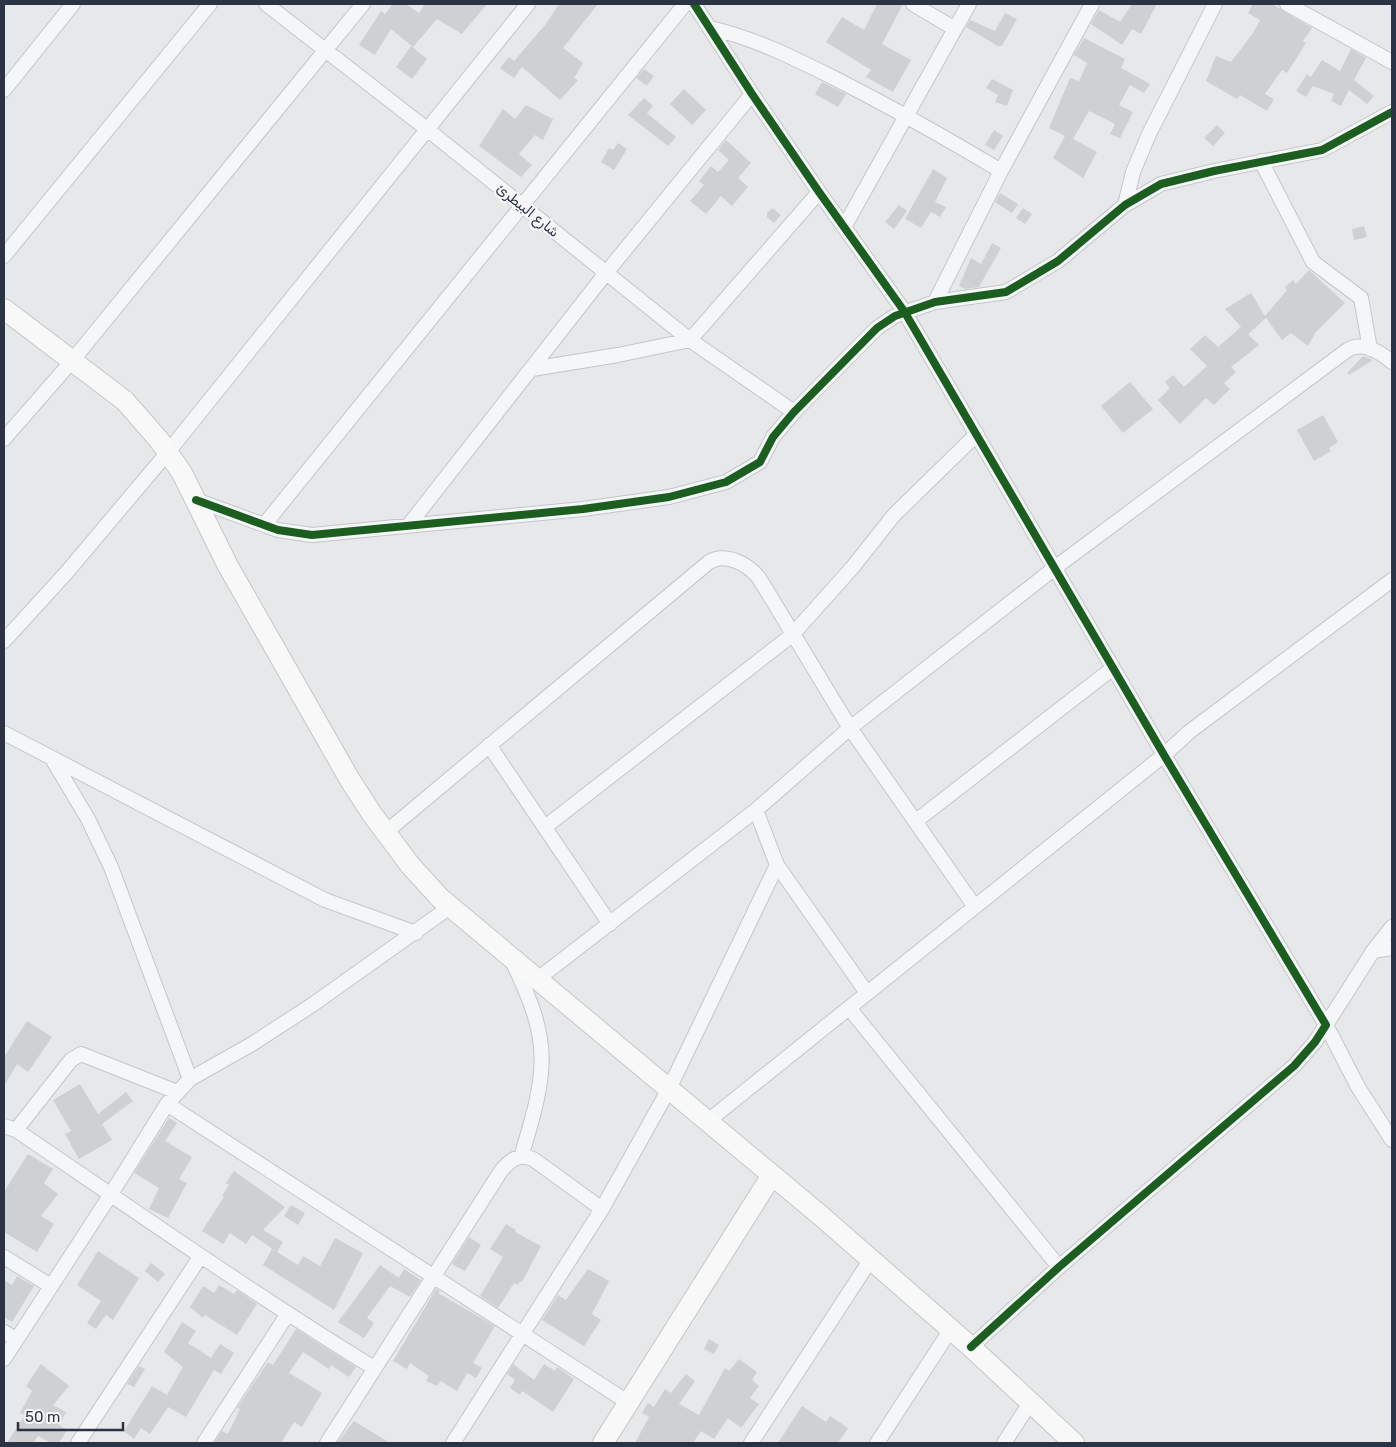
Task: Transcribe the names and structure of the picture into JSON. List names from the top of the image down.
{
  "streets": {
    "street": ["شارع البيطرئ"]
  },
  "scale_bar": "50 m"
}
